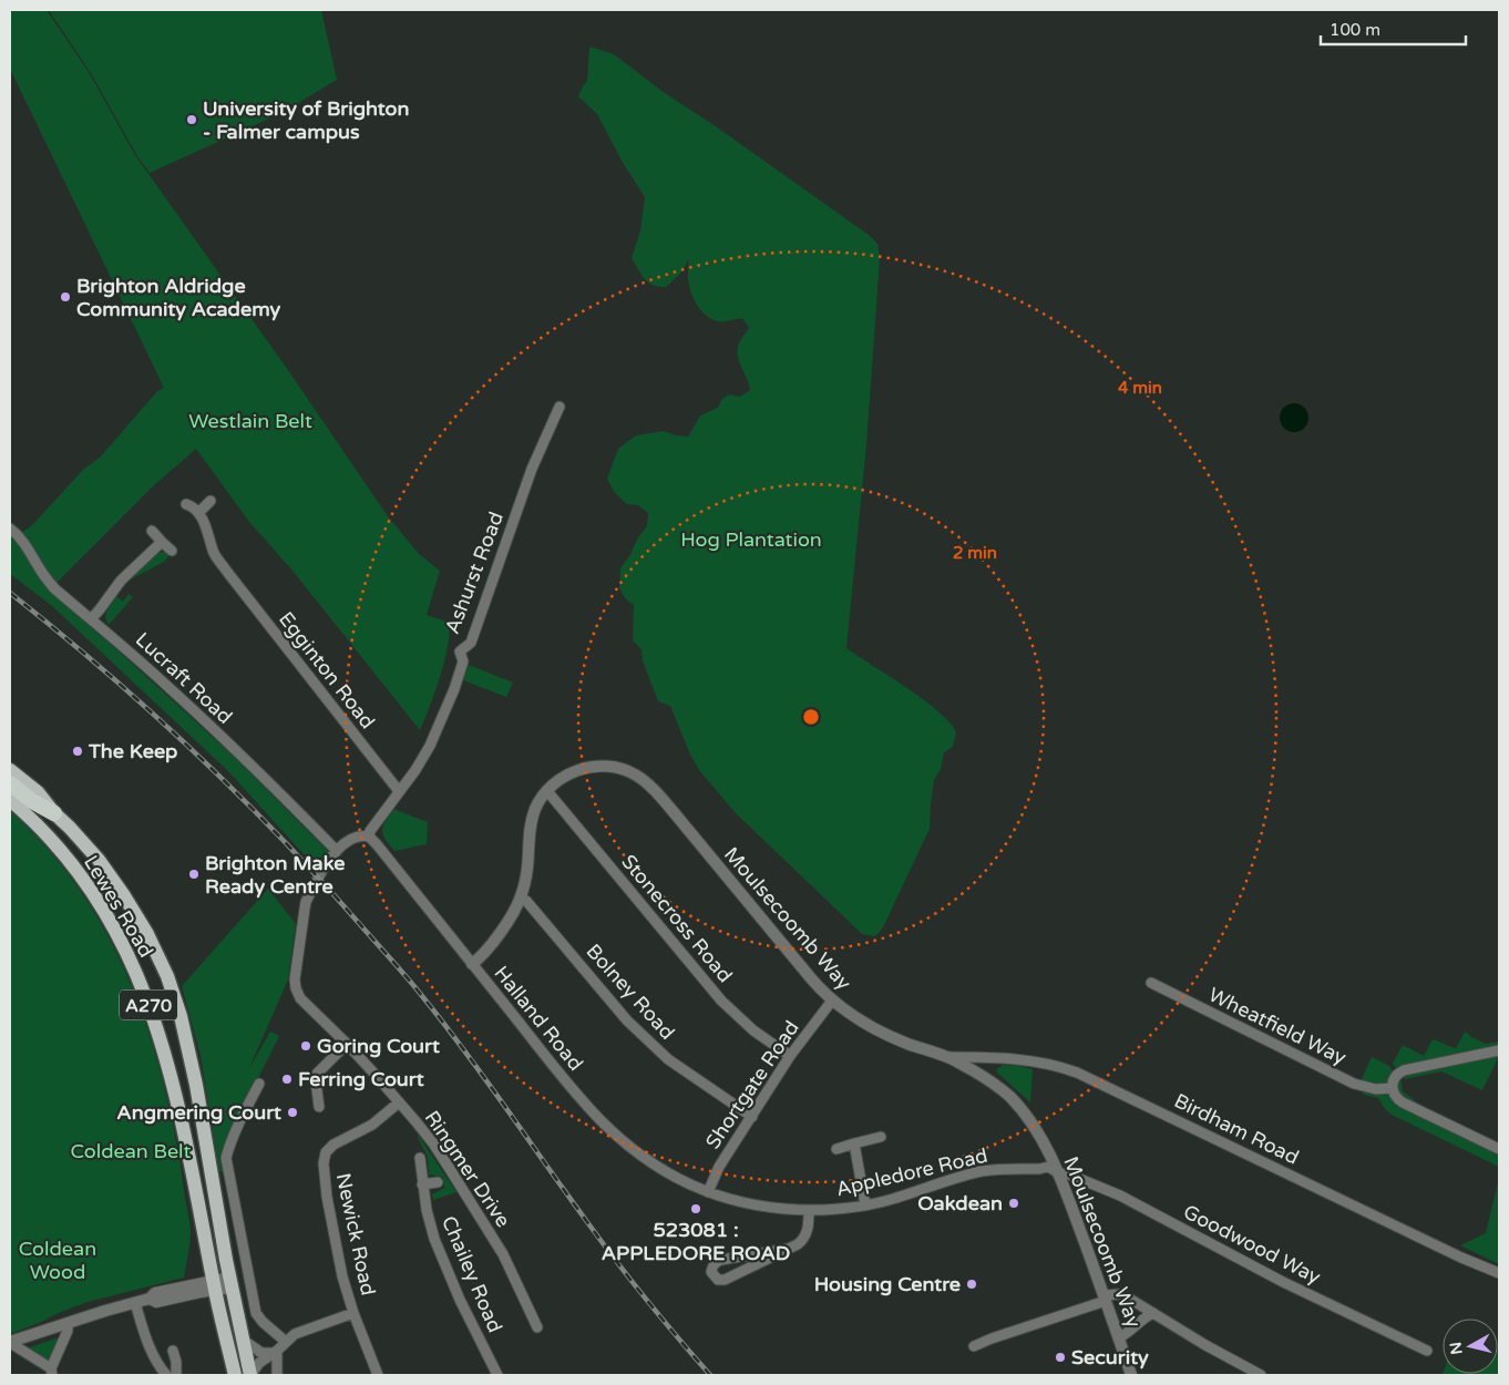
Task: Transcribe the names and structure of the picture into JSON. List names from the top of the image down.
{
  "streets": {
    "main road": ["Lewes Road", "A270"],
    "street": [
      "Ashurst Road",
      "Egginton Road",
      "Lucraft Road",
      "Stonecross Road",
      "Moulsecoomb Way",
      "Bolney Road",
      "Halland Road",
      "Wheatfield Way",
      "Shortgate Road",
      "Birdham Road",
      "Ringmer Drive",
      "Appledore Road",
      "Newick Road",
      "Goodwood Way",
      "Chailey Road"
    ]
  },
  "crossings": [
    ["Ashurst Road", "Egginton Road"],
    ["Ashurst Road", "Halland Road"],
    ["Lucraft Road", "Ringmer Drive"],
    ["Lewes Road", "A270"],
    ["Stonecross Road", "Moulsecoomb Way"],
    ["Stonecross Road", "Shortgate Road"],
    ["Moulsecoomb Way", "Bolney Road"],
    ["Moulsecoomb Way", "Halland Road"],
    ["Moulsecoomb Way", "Shortgate Road"],
    ["Moulsecoomb Way", "Birdham Road"],
    ["Moulsecoomb Way", "Appledore Road"],
    ["Moulsecoomb Way", "Goodwood Way"],
    ["Bolney Road", "Shortgate Road"],
    ["Halland Road", "Shortgate Road"],
    ["Halland Road", "Appledore Road"],
    ["Shortgate Road", "Appledore Road"],
    ["Ringmer Drive", "Newick Road"],
    ["Appledore Road", "Goodwood Way"]
  ],
  "parks": [
    "Westlain Belt",
    "Hog Plantation",
    "Coldean Belt",
    "Coldean Wood"
  ],
  "places": [
    "University of Brighton - Falmer campus",
    "Brighton Aldridge Community Academy",
    "The Keep",
    "Brighton Make Ready Centre",
    "Goring Court",
    "Ferring Court",
    "Angmering Court",
    "Oakdean",
    "523081 : APPLEDORE ROAD",
    "Housing Centre",
    "Security"
  ],
  "scale_bar": "100 m",
  "north": "left",
  "rings": ["4 min", "2 min"]
}
